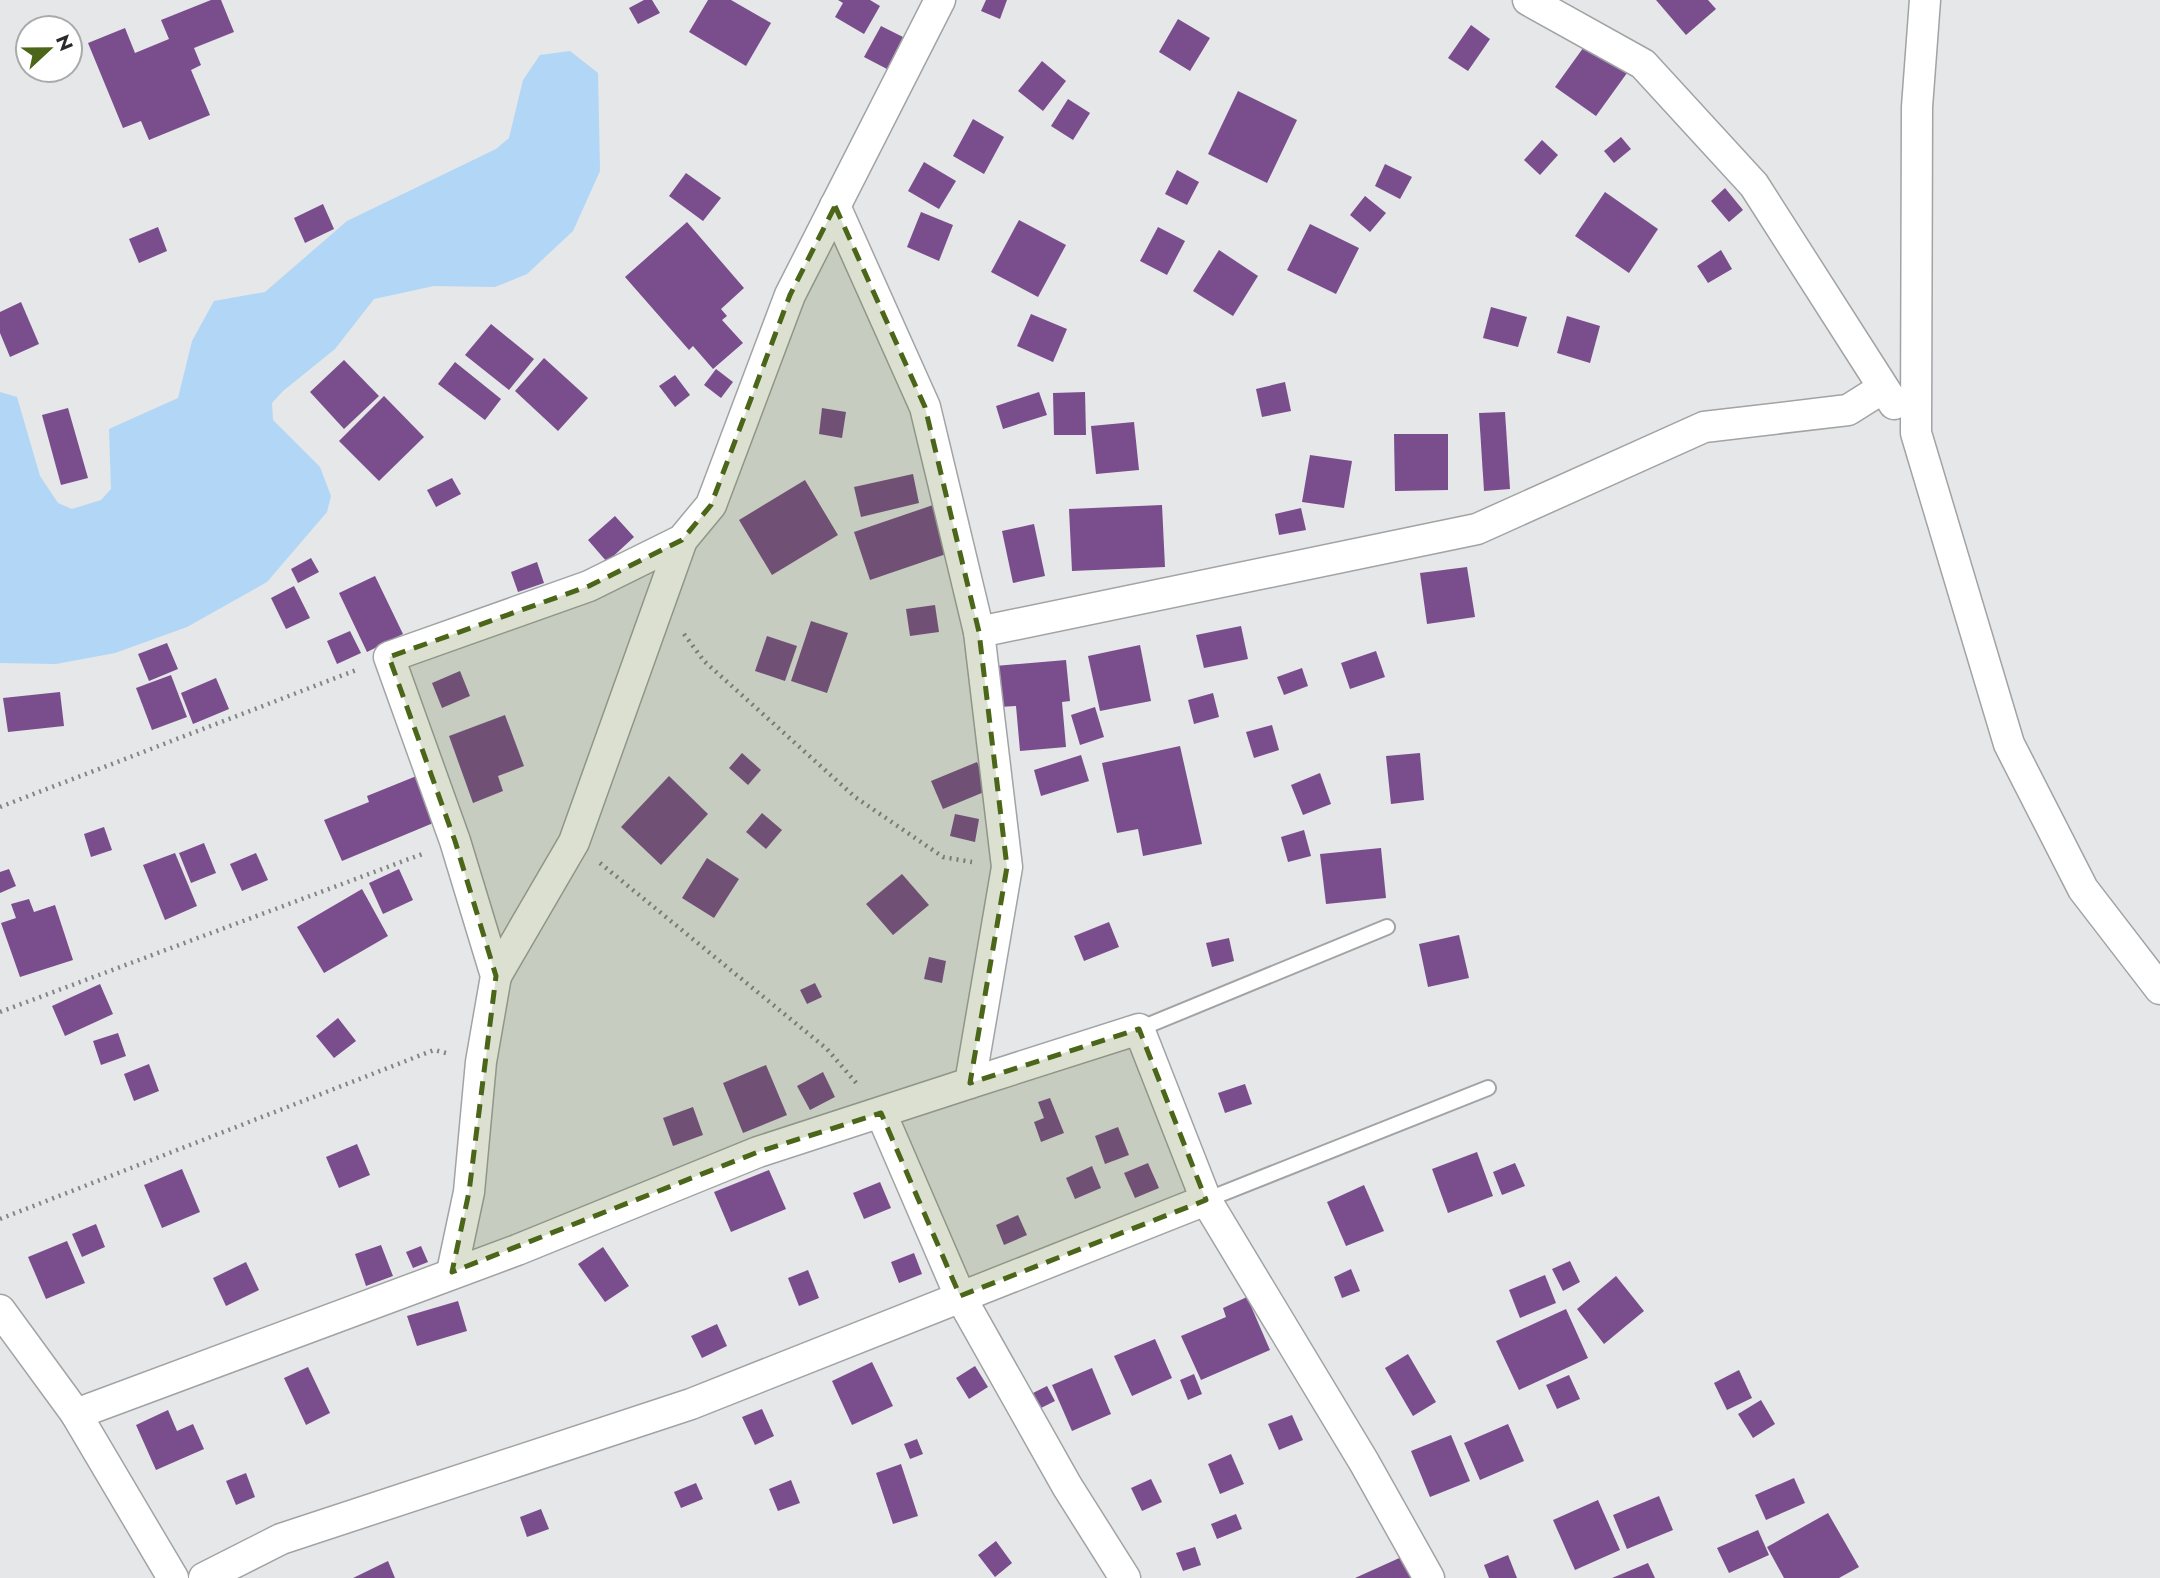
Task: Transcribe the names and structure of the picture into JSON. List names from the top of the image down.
{
  "north": "right"
}
